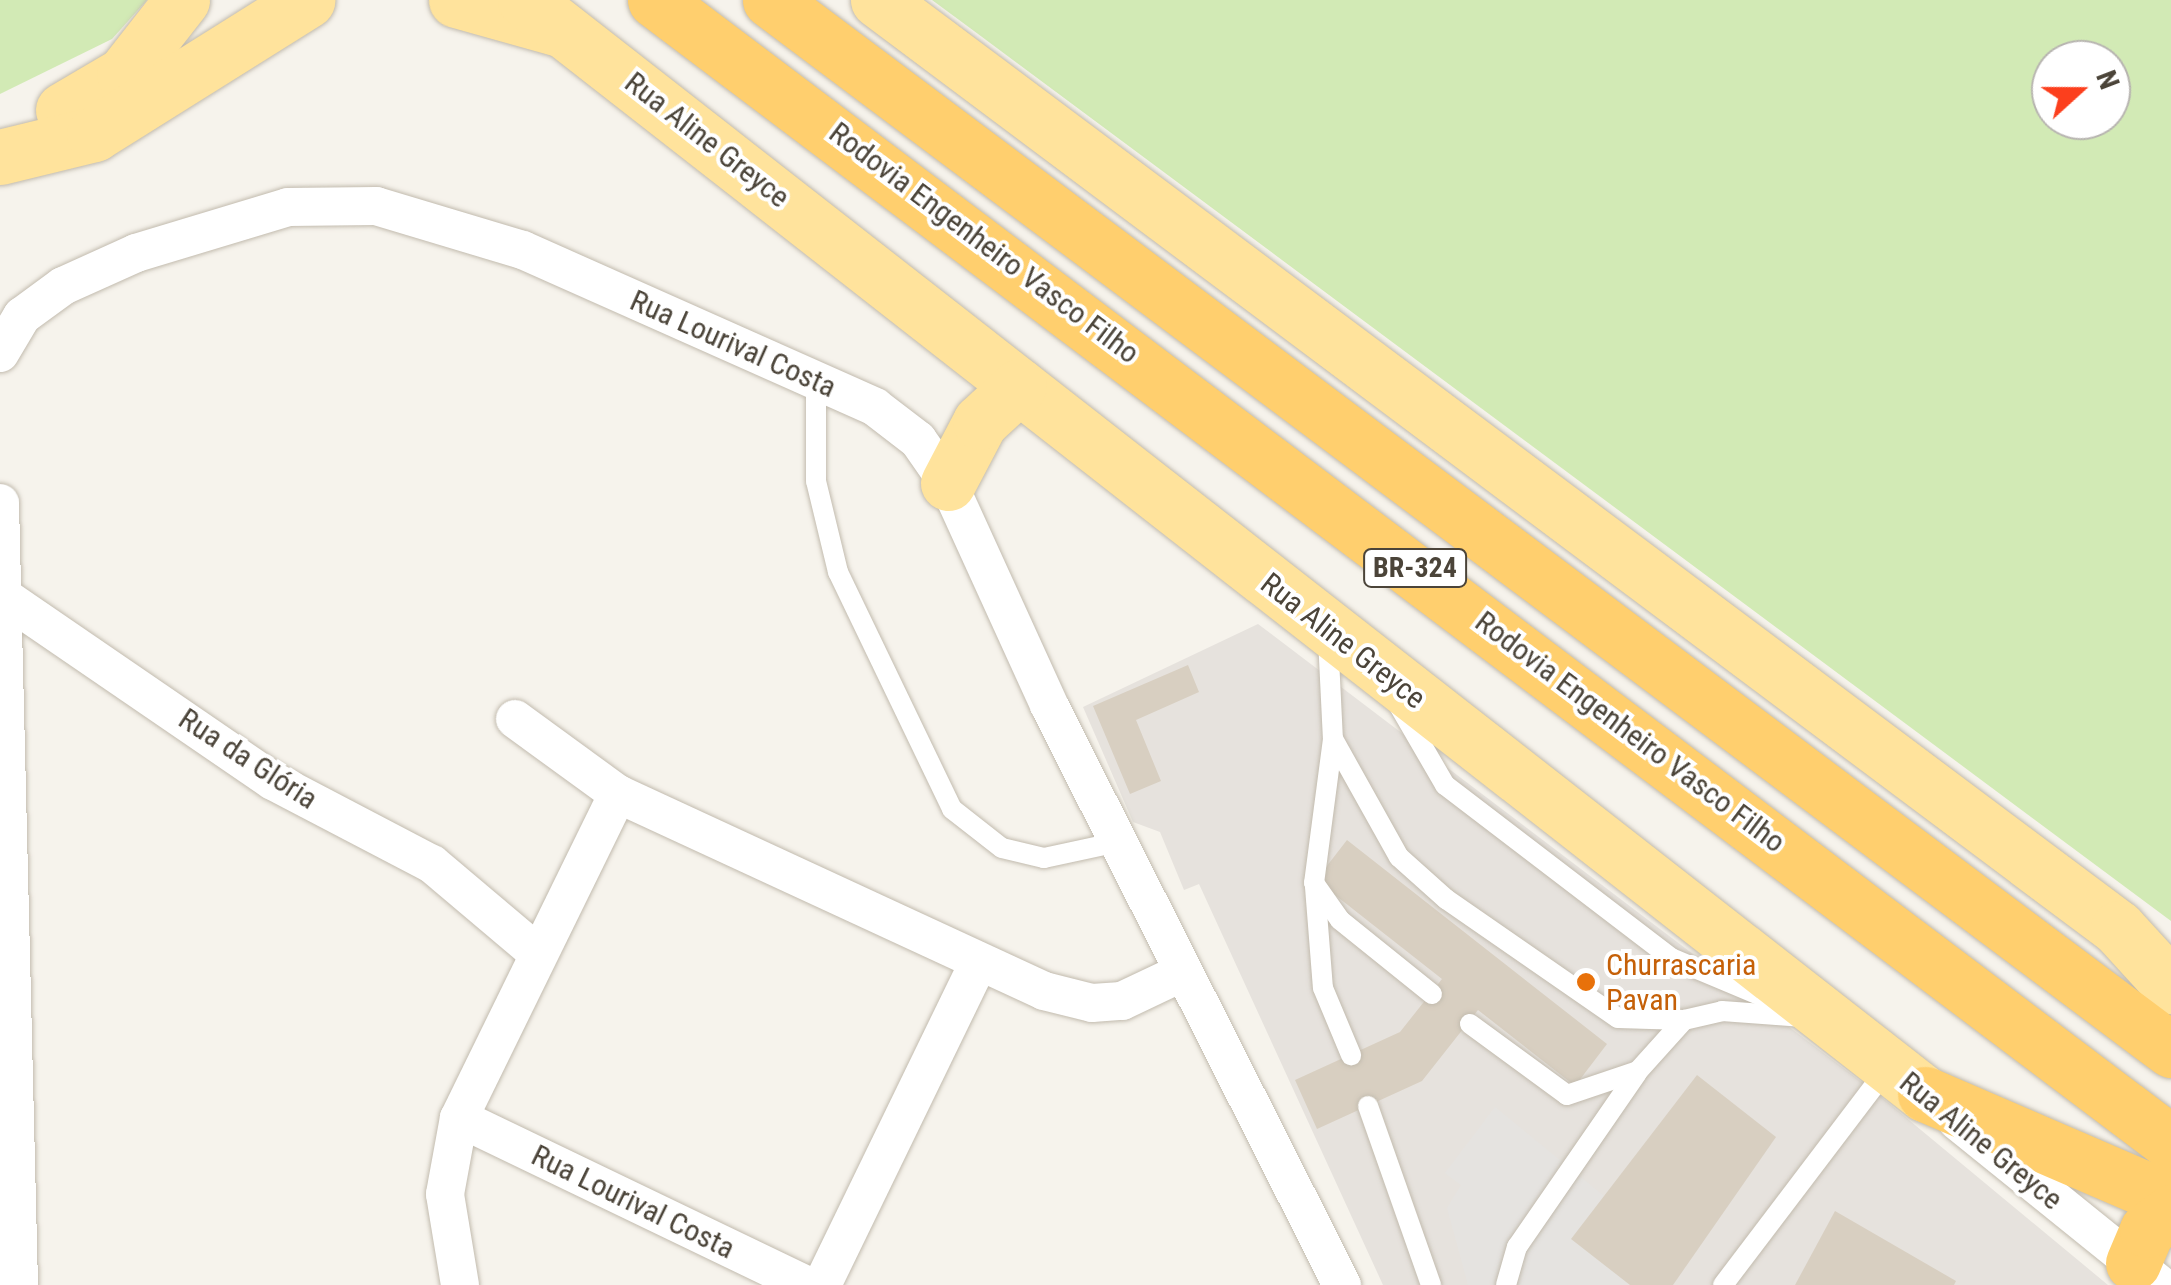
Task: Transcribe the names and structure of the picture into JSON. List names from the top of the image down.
{
  "streets": {
    "highway": ["Rodovia Engenheiro Vasco Filho", "BR-324"],
    "main road": ["Rua Aline Greyce"],
    "street": ["Rua Lourival Costa", "Rua da Glória"]
  },
  "places": ["Churrascaria Pavan"],
  "north": "right"
}
